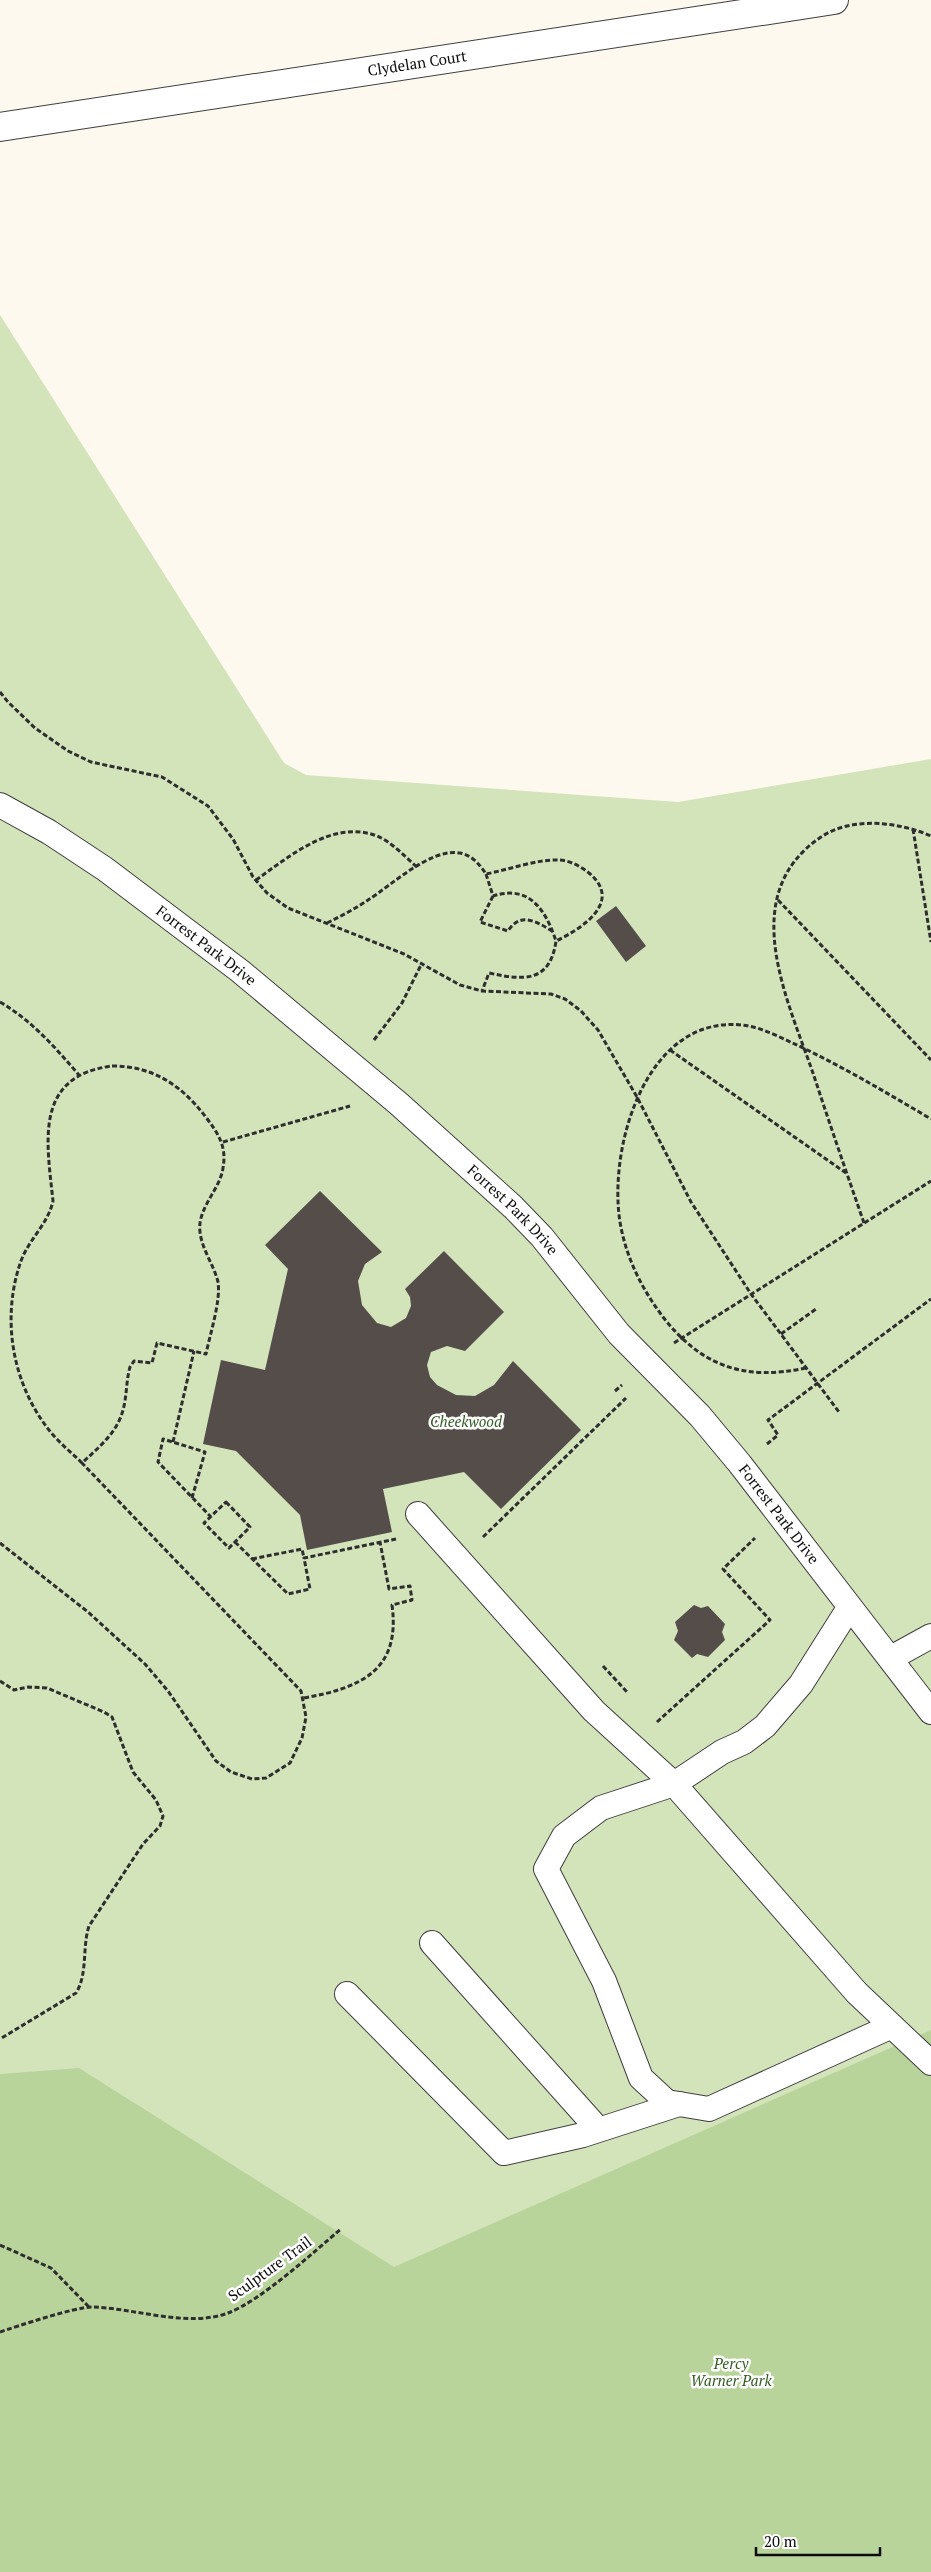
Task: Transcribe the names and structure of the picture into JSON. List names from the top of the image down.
{
  "streets": {
    "street": ["Clydelan Court"],
    "lane": ["Forrest Park Drive"],
    "path": ["Sculpture Trail"]
  },
  "parks": ["Cheekwood", "Percy Warner Park"],
  "scale_bar": "20 m"
}
